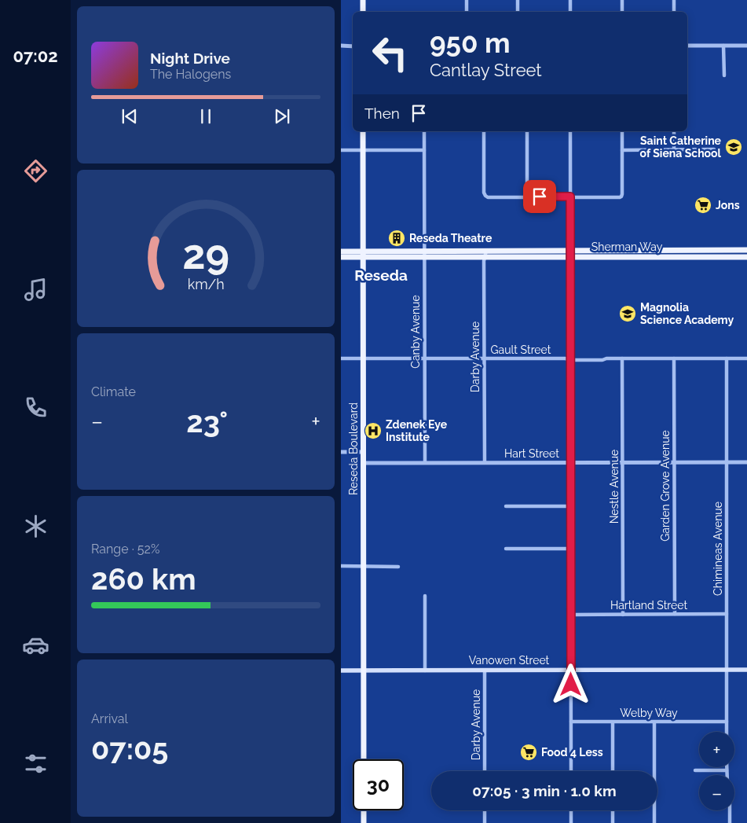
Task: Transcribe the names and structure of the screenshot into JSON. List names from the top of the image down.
{
  "streets": {
    "main road": ["Sherman Way", "Reseda Boulevard", "Vanowen Street"],
    "street": [
      "Canby Avenue",
      "Gault Street",
      "Darby Avenue",
      "Hart Street",
      "Garden Grove Avenue",
      "Nestle Avenue",
      "Chimineas Avenue",
      "Hartland Street",
      "Welby Way"
    ]
  },
  "crossings": [
    ["Sherman Way", "Canby Avenue"],
    ["Sherman Way", "Darby Avenue"],
    ["Sherman Way", "Reseda Boulevard"],
    ["Canby Avenue", "Gault Street"],
    ["Canby Avenue", "Hart Street"],
    ["Gault Street", "Darby Avenue"],
    ["Gault Street", "Reseda Boulevard"],
    ["Gault Street", "Garden Grove Avenue"],
    ["Gault Street", "Nestle Avenue"],
    ["Gault Street", "Chimineas Avenue"],
    ["Darby Avenue", "Hart Street"],
    ["Darby Avenue", "Vanowen Street"],
    ["Reseda Boulevard", "Hart Street"],
    ["Reseda Boulevard", "Vanowen Street"],
    ["Hart Street", "Garden Grove Avenue"],
    ["Hart Street", "Nestle Avenue"],
    ["Hart Street", "Chimineas Avenue"],
    ["Garden Grove Avenue", "Hartland Street"],
    ["Nestle Avenue", "Hartland Street"],
    ["Chimineas Avenue", "Hartland Street"],
    ["Chimineas Avenue", "Vanowen Street"],
    ["Chimineas Avenue", "Welby Way"]
  ],
  "districts": ["Reseda"],
  "places": {
    "school or university": ["Saint Catherine of Siena School", "Magnolia Science Academy"],
    "supermarket": ["Jons", "Food 4 Less"],
    "building": ["Reseda Theatre"],
    "hospital": ["Zdenek Eye Institute"]
  },
  "page": {
    "tabs": "07:02",
    "turn": ["950 m", "Cantlay Street"],
    "song": ["Night Drive", "The Halogens"],
    "then": "Then",
    "tile": [
      "Climate",
      ["Range · 52%", "260 km"],
      ["Arrival", "07:05"]
    ],
    "heat": ["−", "23°", "+"],
    "map_buttons": ["+", "−"],
    "limit": "30",
    "trip": "07:05 · 3 min · 1.0 km",
    "gauge": ["29", "km/h"]
  }
}
